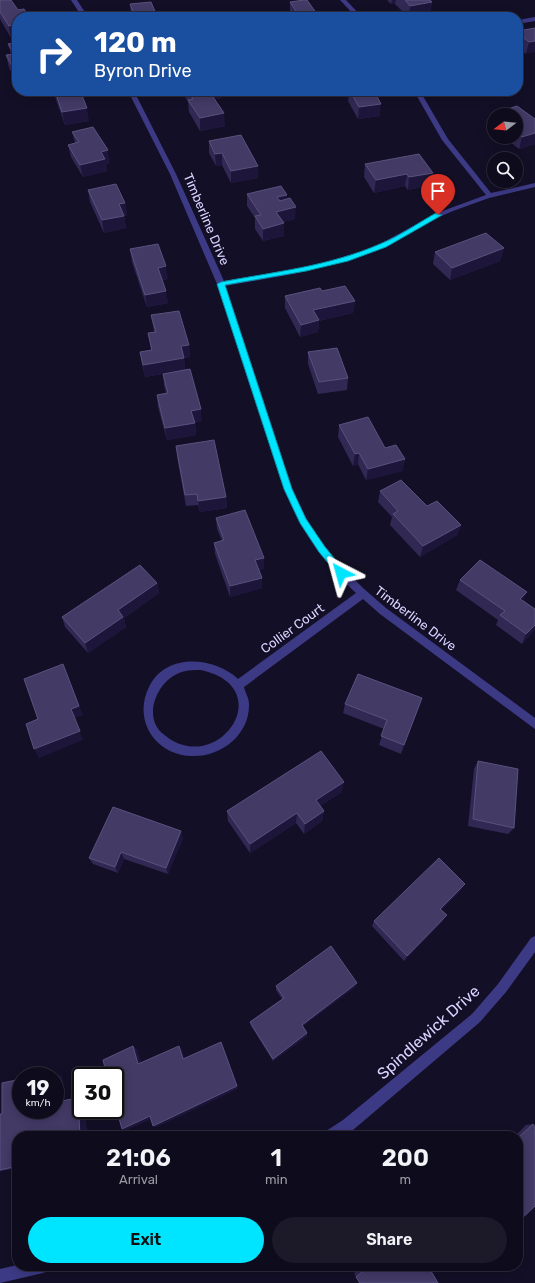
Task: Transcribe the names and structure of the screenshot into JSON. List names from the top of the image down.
{
  "streets": {
    "street": ["Timberline Drive", "Collier Court", "Spindlewick Drive"]
  },
  "crossings": [
    ["Timberline Drive", "Collier Court"]
  ],
  "north": "left",
  "page": {
    "turn": ["120 m", "Byron Drive"],
    "speed": "19 km/h",
    "limit": "30",
    "eta": [
      "21:06",
      "Arrival",
      "1",
      "min",
      "200",
      "m"
    ],
    "buttons": ["Exit", "Share"]
  }
}
